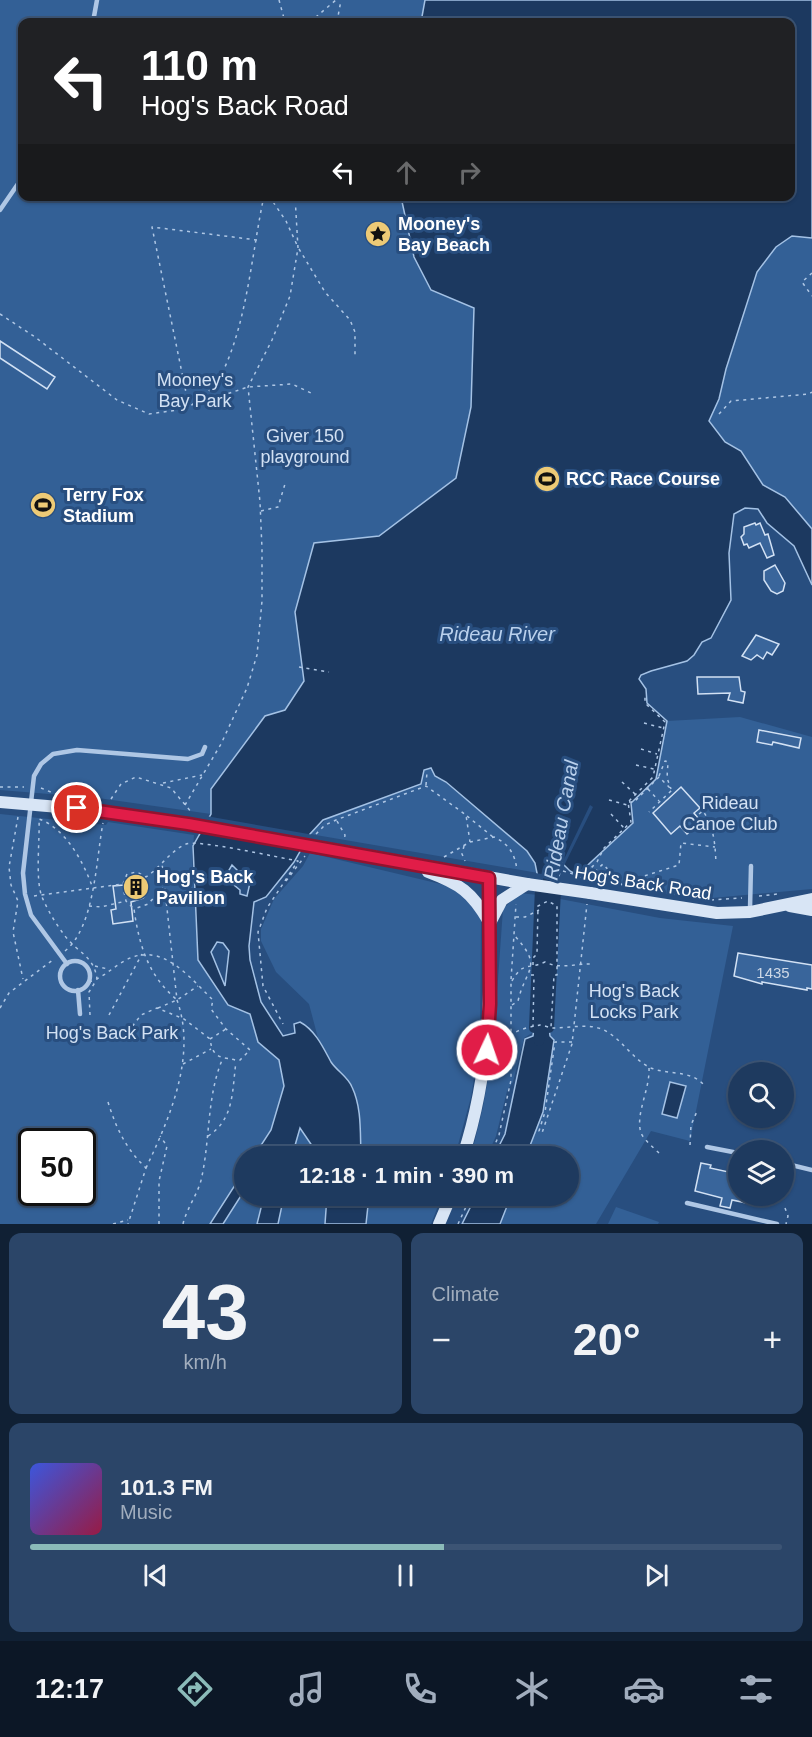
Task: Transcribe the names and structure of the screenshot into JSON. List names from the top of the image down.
{
  "streets": {
    "main road": ["Hog's Back Road"]
  },
  "water": ["Rideau River", "Rideau Canal"],
  "parks": [
    "Mooney's Bay Park",
    "Giver 150 playground",
    "Rideau Canoe Club",
    "Hog's Back Locks Park",
    "Hog's Back Park"
  ],
  "places": {
    "place": ["Mooney's Bay Beach"],
    "sports": ["RCC Race Course", "Terry Fox Stadium"],
    "building": ["Hog's Back Pavilion"]
  },
  "house_numbers": ["1435"],
  "page": {
    "turn": ["110 m", "Hog's Back Road"],
    "limit": "50",
    "trip": "12:18 · 1 min · 390 m",
    "tile": [
      ["43", "km/h"],
      "Climate"
    ],
    "heat": ["−", "20°", "+"],
    "song": ["101.3 FM", "Music"],
    "tabs": "12:17"
  }
}
